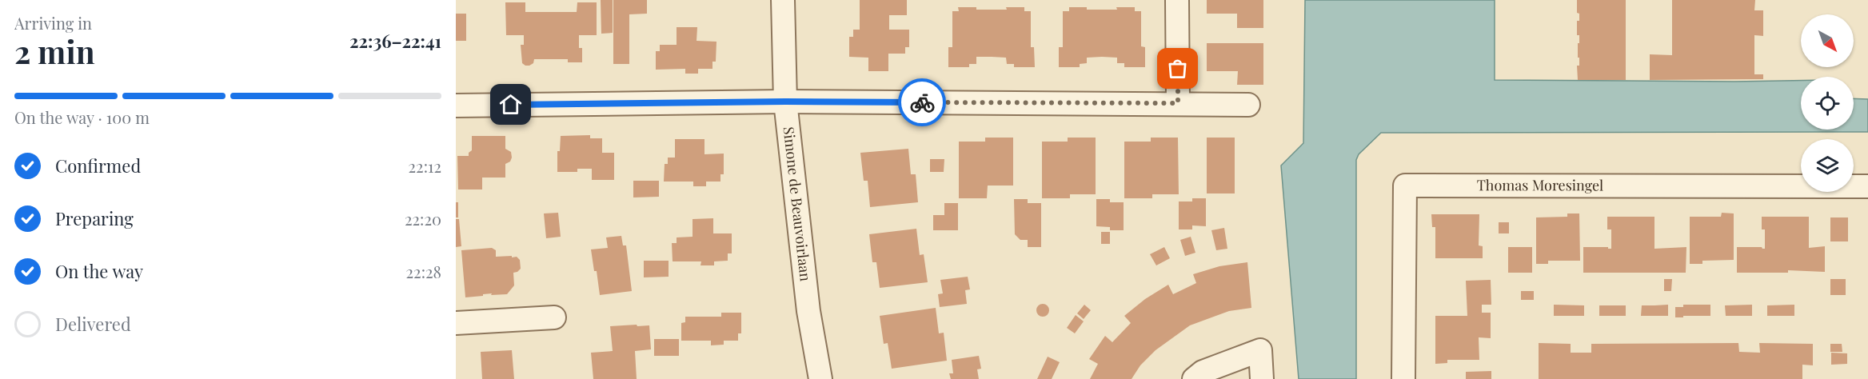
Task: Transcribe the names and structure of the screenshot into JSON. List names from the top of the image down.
{
  "streets": {
    "street": ["Thomas Moresingel", "Simone de Beauvoirlaan"]
  },
  "north": "bottom right",
  "page": {
    "heading": ["2 min", "Arriving in", "22:36–22:41"],
    "bar": "On the way · 100 m",
    "list": [
      ["Confirmed", "22:12"],
      ["Preparing", "22:20"],
      ["On the way", "22:28"],
      "Delivered"
    ]
  }
}
